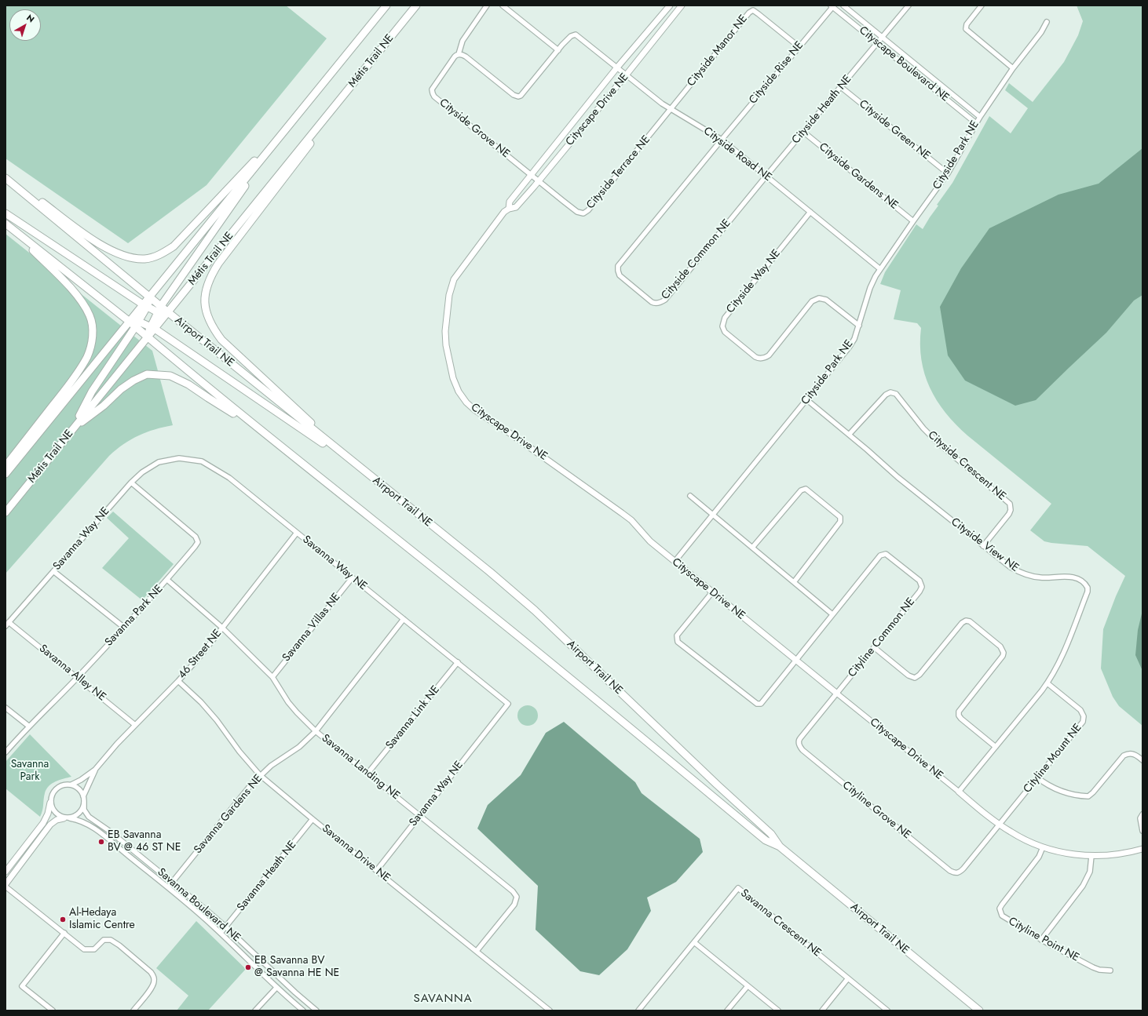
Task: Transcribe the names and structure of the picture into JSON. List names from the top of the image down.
{
  "streets": {
    "main road": ["Métis Trail NE", "Airport Trail NE"],
    "street": [
      "Cityside Manor NE",
      "Cityscape Boulevard NE",
      "Cityside Rise NE",
      "Cityscape Drive NE",
      "Cityside Heath NE",
      "Cityside Grove NE",
      "Cityside Green NE",
      "Cityside Road NE",
      "Cityside Park NE",
      "Cityside Terrace NE",
      "Cityside Gardens NE",
      "Cityside Common NE",
      "Cityside Way NE",
      "Cityside Crescent NE",
      "Savanna Way NE",
      "Cityside View NE",
      "Savanna Park NE",
      "Savanna Villas NE",
      "Cityline Common NE",
      "46 Street NE",
      "Savanna Alley NE",
      "Savanna Link NE",
      "Cityline Mount NE",
      "Savanna Landing NE",
      "Cityline Grove NE",
      "Savanna Gardens NE",
      "Savanna Drive NE",
      "Savanna Heath NE",
      "Savanna Boulevard NE",
      "Savanna Crescent NE",
      "Cityline Point NE"
    ]
  },
  "crossings": [
    ["Cityside Manor NE", "Cityside Rise NE"],
    ["Cityside Manor NE", "Cityside Road NE"],
    ["Cityside Manor NE", "Cityside Terrace NE"],
    ["Métis Trail NE", "Airport Trail NE"],
    ["Cityscape Boulevard NE", "Cityside Rise NE"],
    ["Cityscape Boulevard NE", "Cityside Heath NE"],
    ["Cityscape Boulevard NE", "Cityside Park NE"],
    ["Cityside Rise NE", "Cityside Road NE"],
    ["Cityside Rise NE", "Cityside Common NE"],
    ["Cityscape Drive NE", "Cityside Grove NE"],
    ["Cityscape Drive NE", "Cityside Road NE"],
    ["Cityscape Drive NE", "Cityside Park NE"],
    ["Cityscape Drive NE", "Cityside Terrace NE"],
    ["Cityscape Drive NE", "Cityside View NE"],
    ["Cityscape Drive NE", "Cityline Common NE"],
    ["Cityscape Drive NE", "Cityline Mount NE"],
    ["Cityscape Drive NE", "Cityline Grove NE"],
    ["Cityscape Drive NE", "Cityline Point NE"],
    ["Cityside Heath NE", "Cityside Green NE"],
    ["Cityside Heath NE", "Cityside Road NE"],
    ["Cityside Heath NE", "Cityside Gardens NE"],
    ["Cityside Heath NE", "Cityside Common NE"],
    ["Cityside Grove NE", "Cityside Terrace NE"],
    ["Cityside Green NE", "Cityside Park NE"],
    ["Cityside Road NE", "Cityside Park NE"],
    ["Cityside Road NE", "Cityside Terrace NE"],
    ["Cityside Road NE", "Cityside Common NE"],
    ["Cityside Road NE", "Cityside Way NE"],
    ["Cityside Park NE", "Cityside Gardens NE"],
    ["Cityside Park NE", "Cityside Way NE"],
    ["Cityside Park NE", "Cityside View NE"],
    ["Cityside Crescent NE", "Cityside View NE"],
    ["Savanna Way NE", "Savanna Park NE"],
    ["Savanna Way NE", "Savanna Villas NE"],
    ["Savanna Way NE", "46 Street NE"],
    ["Savanna Way NE", "Savanna Alley NE"],
    ["Savanna Way NE", "Savanna Link NE"],
    ["Savanna Way NE", "Savanna Landing NE"],
    ["Savanna Way NE", "Savanna Gardens NE"],
    ["Savanna Way NE", "Savanna Drive NE"],
    ["Cityside View NE", "Cityline Mount NE"],
    ["Savanna Park NE", "Savanna Alley NE"],
    ["Savanna Park NE", "Savanna Landing NE"],
    ["Savanna Villas NE", "Savanna Landing NE"],
    ["Cityline Common NE", "Cityline Grove NE"],
    ["46 Street NE", "Savanna Alley NE"],
    ["46 Street NE", "Savanna Landing NE"],
    ["46 Street NE", "Savanna Drive NE"],
    ["46 Street NE", "Savanna Boulevard NE"],
    ["Savanna Link NE", "Savanna Landing NE"],
    ["Cityline Mount NE", "Cityline Grove NE"],
    ["Savanna Landing NE", "Savanna Gardens NE"],
    ["Savanna Landing NE", "Savanna Drive NE"],
    ["Savanna Gardens NE", "Savanna Drive NE"],
    ["Savanna Gardens NE", "Savanna Boulevard NE"],
    ["Savanna Drive NE", "Savanna Heath NE"],
    ["Savanna Heath NE", "Savanna Boulevard NE"]
  ],
  "districts": ["SAVANNA"],
  "parks": ["Savanna Park"],
  "places": ["EB Savanna BV @ 46 ST NE", "Al-Hedaya Islamic Centre", "EB Savanna BV @ Savanna HE NE"],
  "north": "top right"
}
